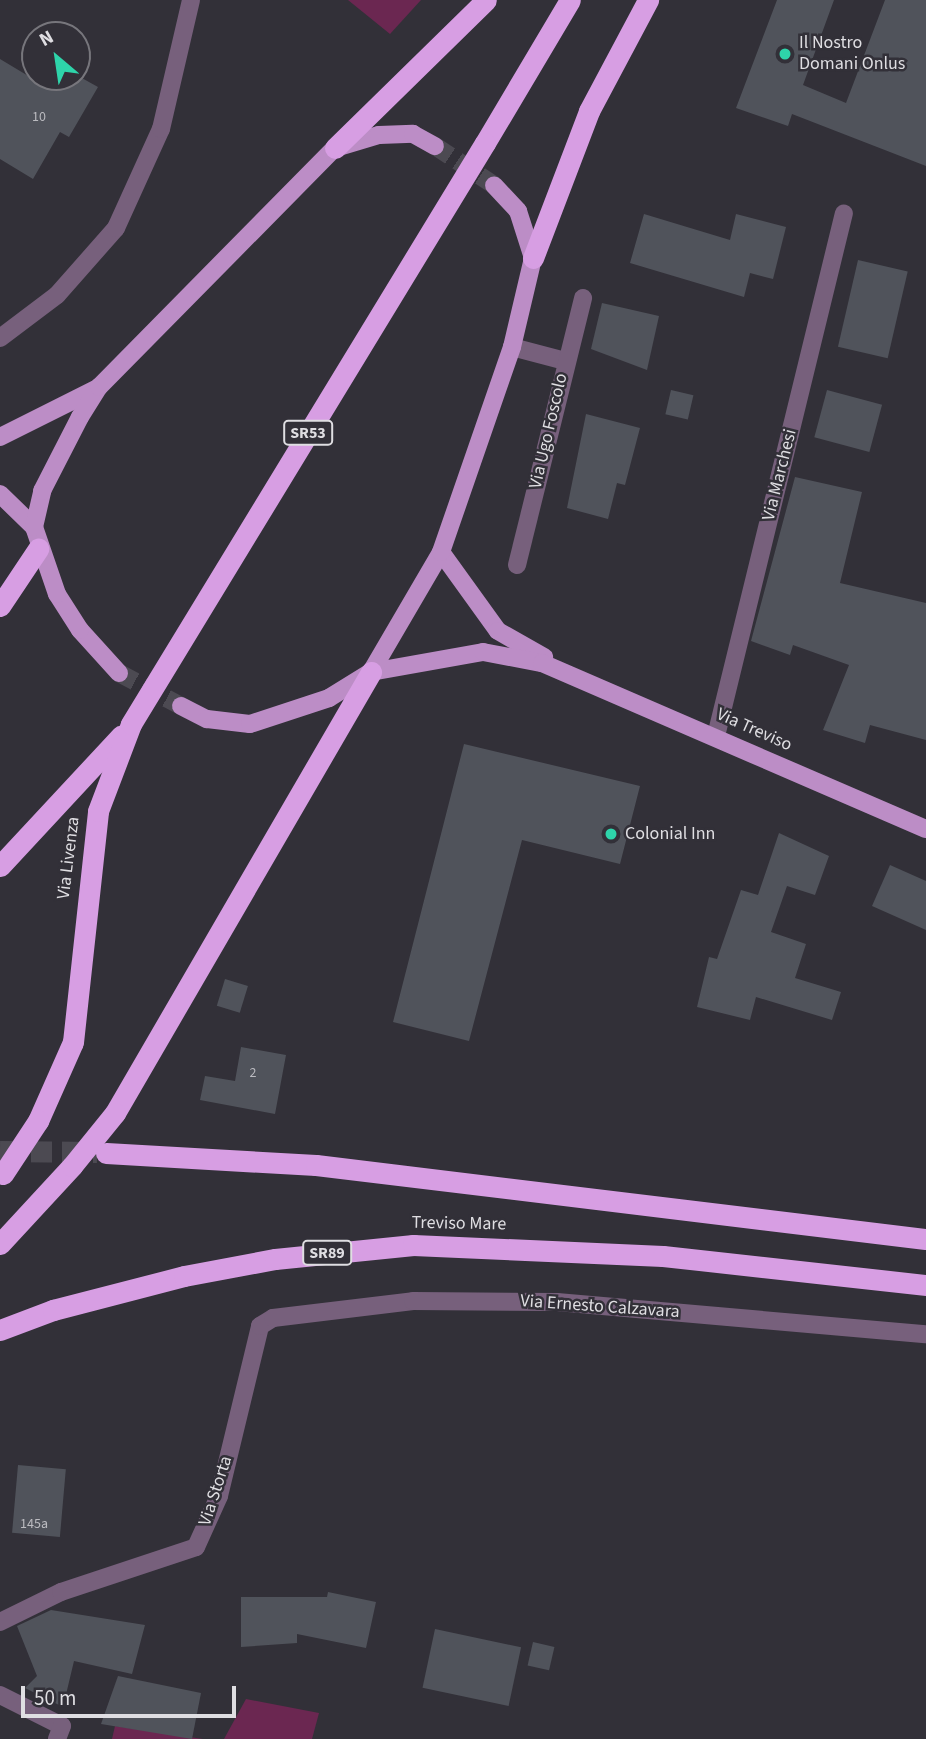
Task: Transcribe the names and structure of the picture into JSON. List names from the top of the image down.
{
  "streets": {
    "highway": [
      "SR53",
      "Via Livenza",
      "Treviso Mare",
      "SR89"
    ],
    "main road": ["Via Treviso"],
    "street": [
      "Via Ugo Foscolo",
      "Via Marchesi",
      "Via Ernesto Calzavara",
      "Via Storta"
    ]
  },
  "crossings": [
    ["SR53", "Via Livenza"],
    ["Via Marchesi", "Via Treviso"],
    ["Via Ernesto Calzavara", "Via Storta"]
  ],
  "places": ["Il Nostro Domani Onlus", "Colonial Inn"],
  "house_numbers": ["10", "2", "145a"],
  "scale_bar": "50 m",
  "north": "top left"
}
